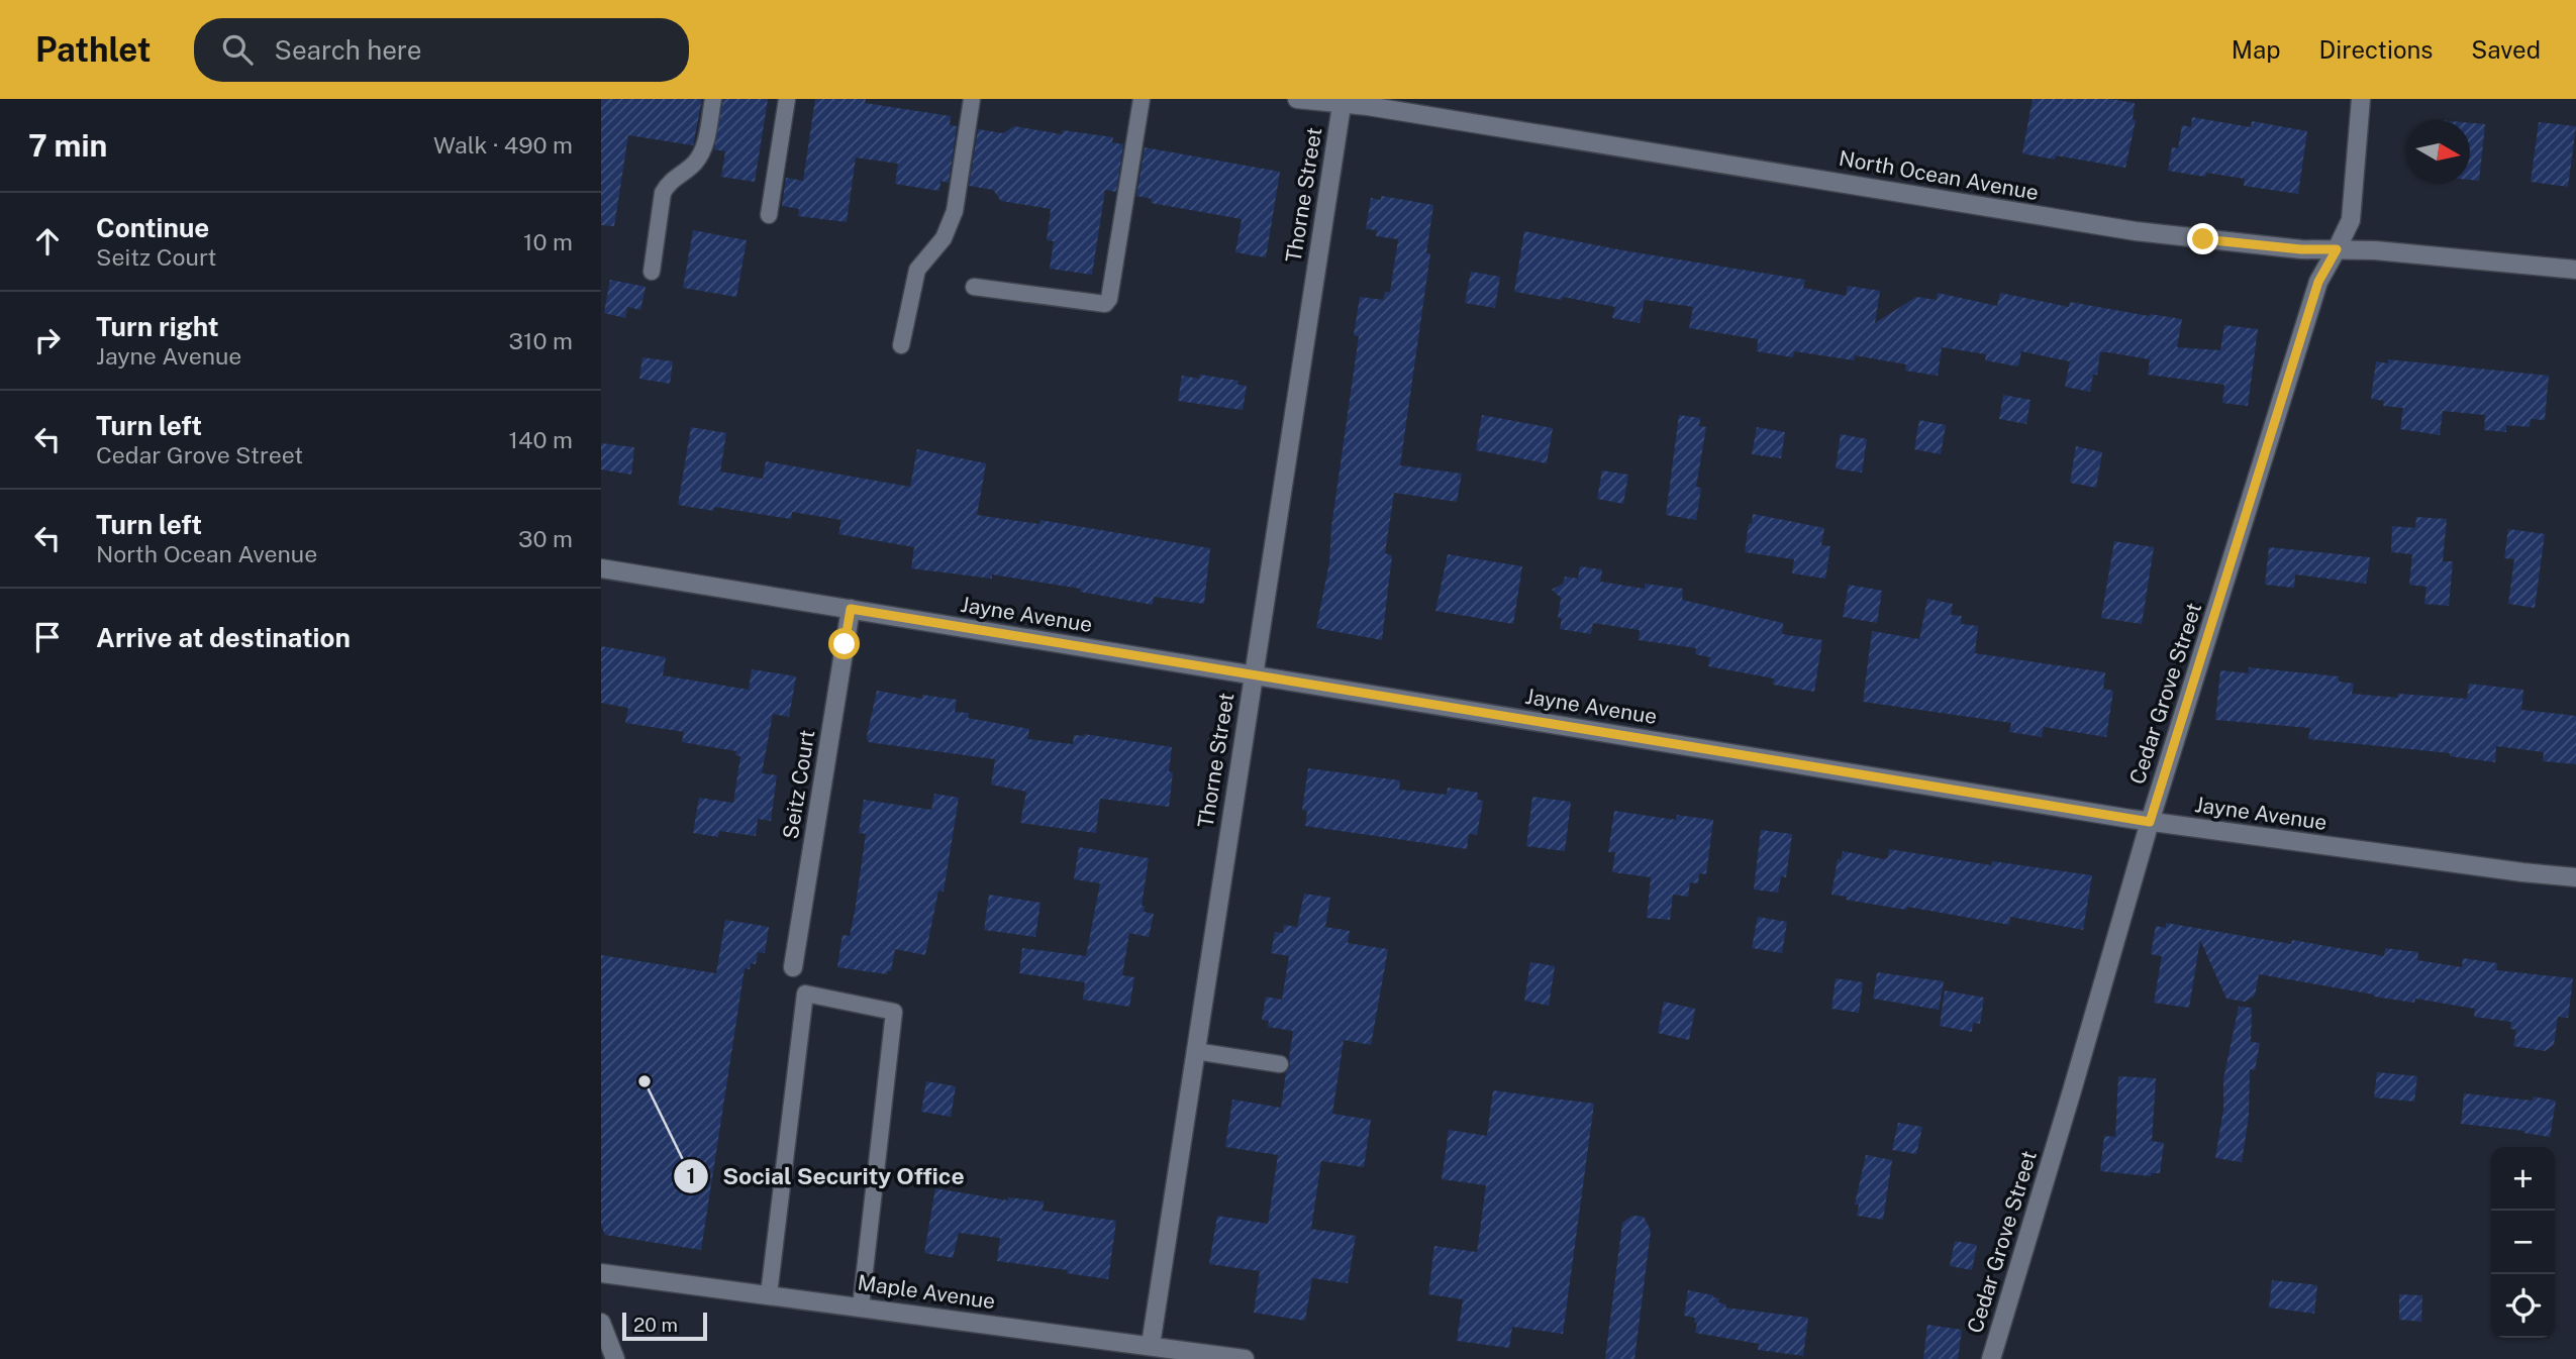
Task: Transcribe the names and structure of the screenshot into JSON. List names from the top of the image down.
{
  "streets": {
    "street": [
      "North Ocean Avenue",
      "Thorne Street",
      "Jayne Avenue",
      "Cedar Grove Street",
      "Seitz Court",
      "Maple Avenue"
    ]
  },
  "crossings": [
    ["North Ocean Avenue", "Thorne Street"],
    ["North Ocean Avenue", "Cedar Grove Street"],
    ["Thorne Street", "Jayne Avenue"],
    ["Thorne Street", "Maple Avenue"],
    ["Jayne Avenue", "Cedar Grove Street"],
    ["Jayne Avenue", "Seitz Court"]
  ],
  "places": ["Social Security Office"],
  "scale_bar": "20 m",
  "north": "right",
  "page": {
    "header": "Pathlet",
    "search": "Search here",
    "nav": ["Map", "Directions", "Saved"],
    "heading": ["7 min", "Walk · 490 m"],
    "list": [
      ["Continue", "Seitz Court", "10 m"],
      ["Turn right", "Jayne Avenue", "310 m"],
      ["Turn left", "Cedar Grove Street", "140 m"],
      ["Turn left", "North Ocean Avenue", "30 m"],
      "Arrive at destination"
    ],
    "map_buttons": ["+", "−"],
    "scale": "20 m"
  }
}
